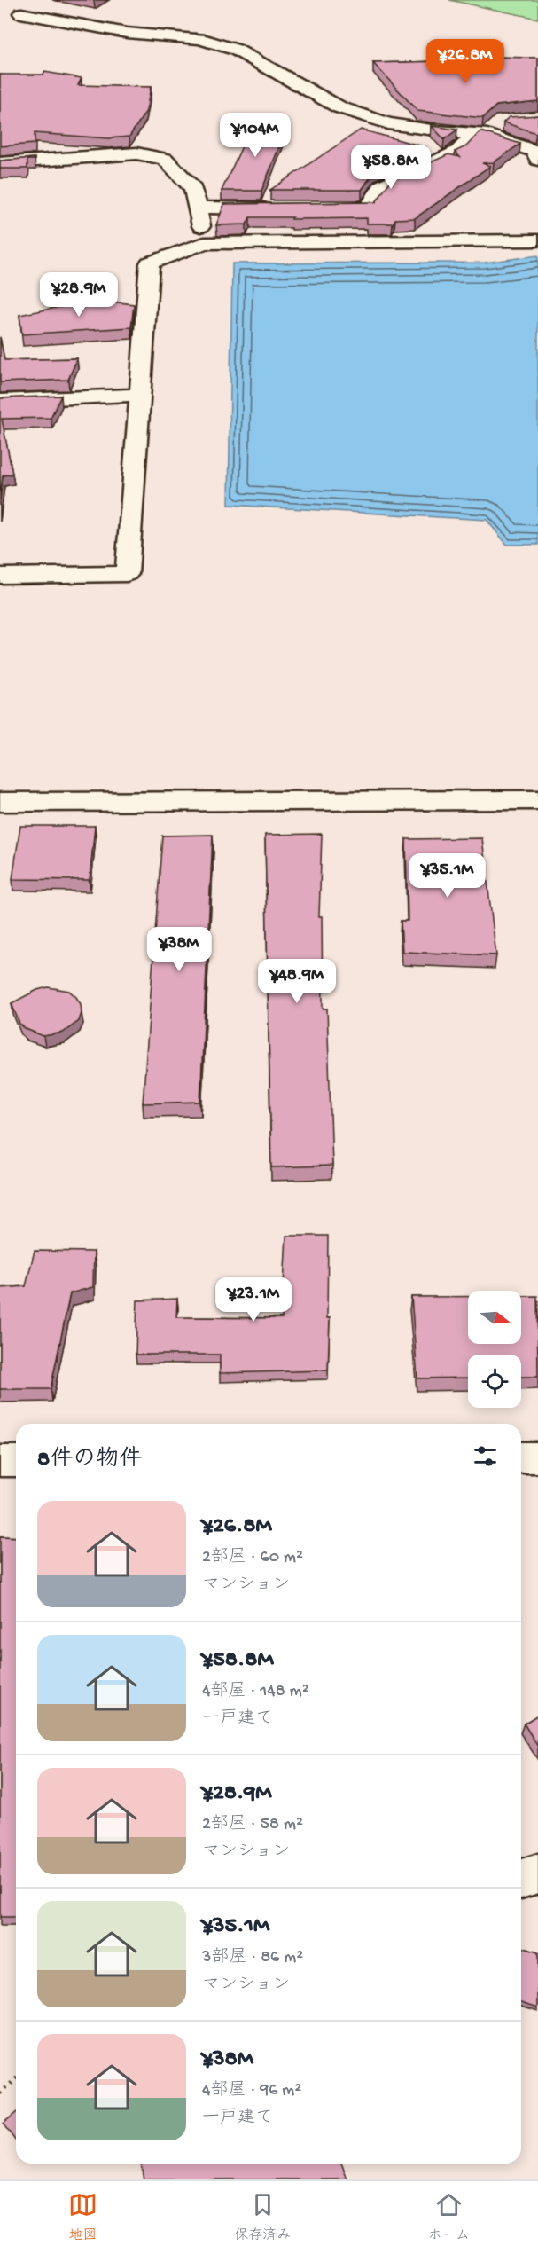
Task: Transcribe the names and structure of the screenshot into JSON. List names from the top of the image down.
{
  "north": "right",
  "page": {
    "price": [
      "¥26.8M",
      "¥104M",
      "¥58.8M",
      "¥28.9M",
      "¥35.1M",
      "¥38M",
      "¥48.9M",
      "¥23.1M"
    ],
    "heading": "8件の物件",
    "list": [
      {
        "name": "¥26.8M",
        "note": "2部屋 · 60 m² · マンション"
      },
      {
        "name": "¥58.8M",
        "note": "4部屋 · 148 m² · 一戸建て"
      },
      {
        "name": "¥28.9M",
        "note": "2部屋 · 58 m² · マンション"
      },
      {
        "name": "¥35.1M",
        "note": "3部屋 · 86 m² · マンション"
      },
      {
        "name": "¥38M",
        "note": "4部屋 · 96 m² · 一戸建て"
      }
    ],
    "tabs": ["地図", "保存済み", "ホーム"]
  }
}
